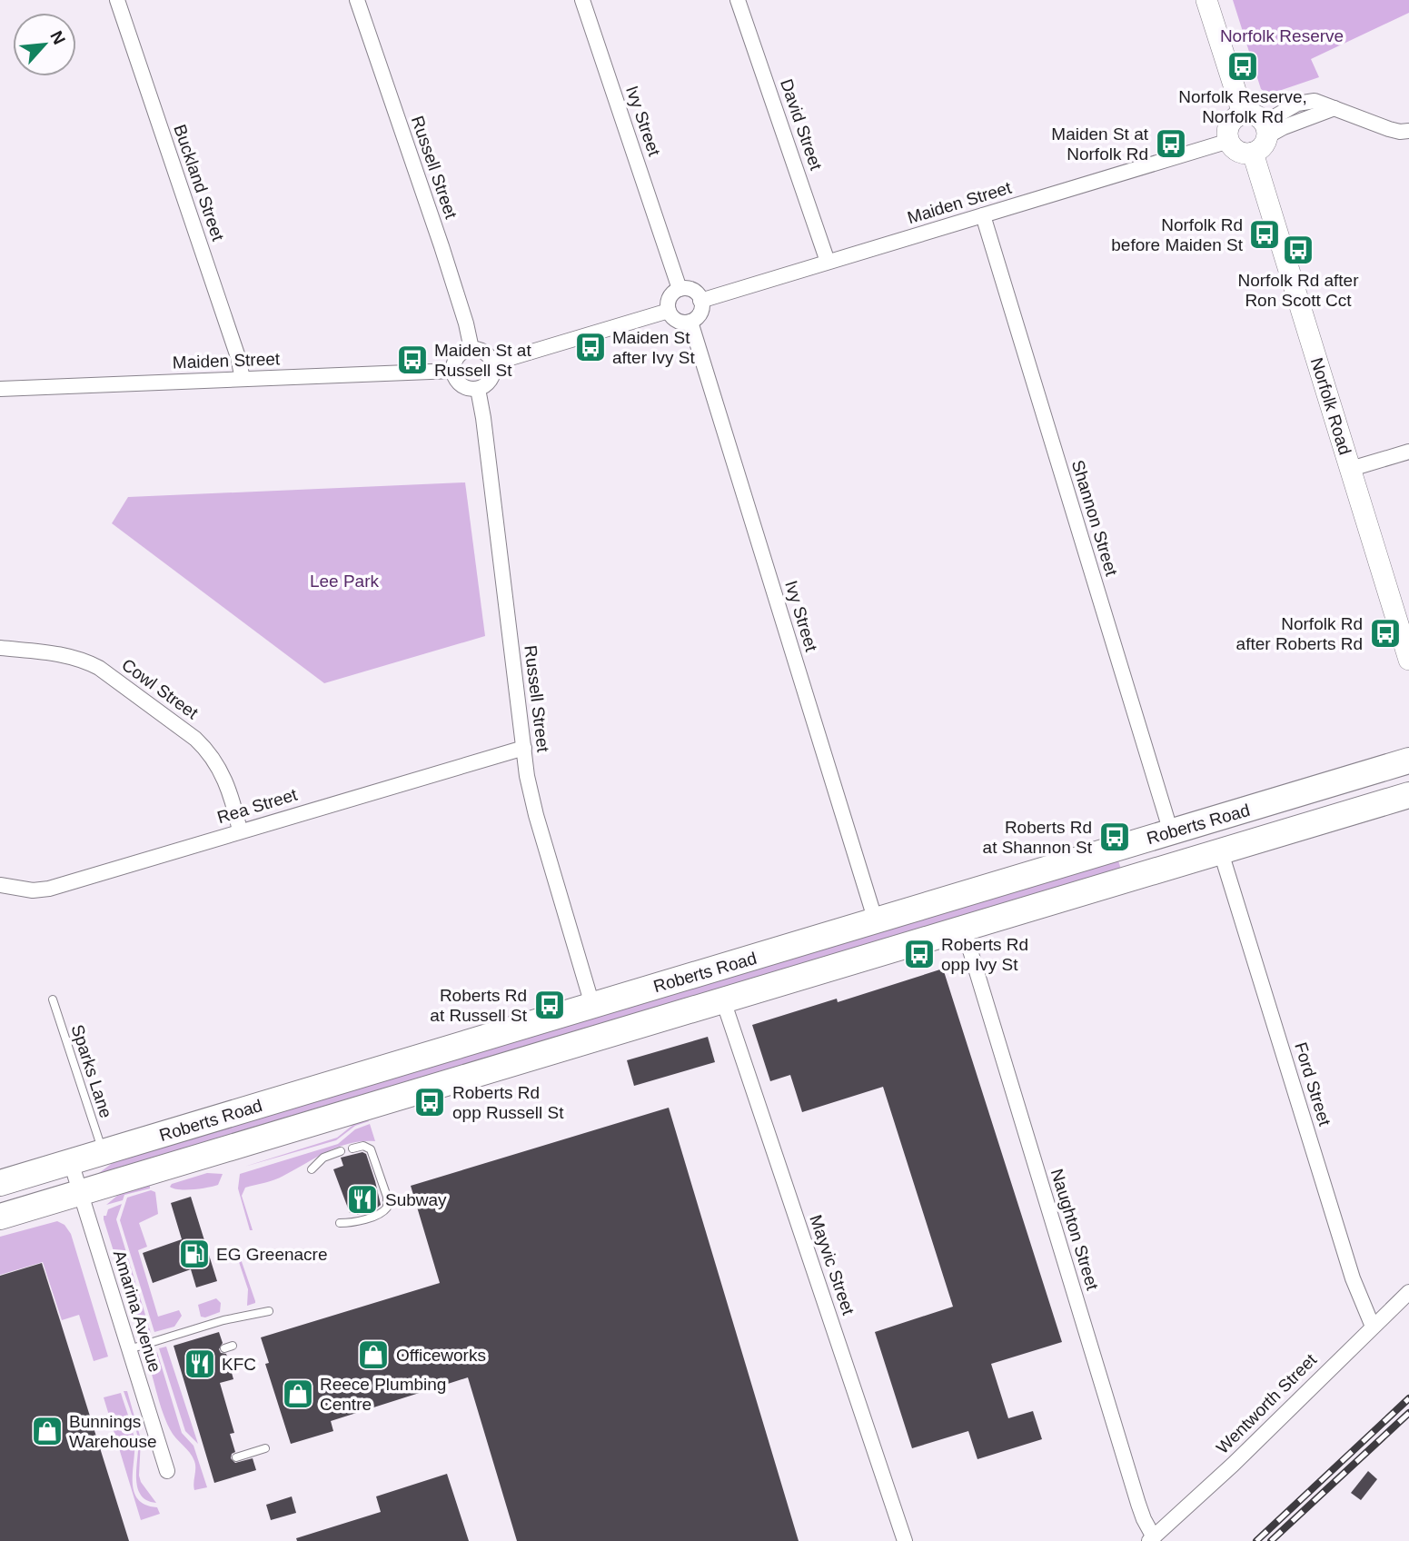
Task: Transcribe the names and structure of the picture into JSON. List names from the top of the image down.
{
  "streets": {
    "highway": ["Roberts Road"],
    "street": [
      "Ivy Street",
      "David Street",
      "Russell Street",
      "Buckland Street",
      "Maiden Street",
      "Norfolk Road",
      "Shannon Street",
      "Cowl Street",
      "Rea Street",
      "Ford Street",
      "Naughton Street",
      "Mayvic Street",
      "Amarina Avenue",
      "Wentworth Street"
    ],
    "lane": ["Sparks Lane"]
  },
  "crossings": [
    ["Ivy Street", "Maiden Street"],
    ["Ivy Street", "Roberts Road"],
    ["David Street", "Maiden Street"],
    ["Russell Street", "Maiden Street"],
    ["Russell Street", "Rea Street"],
    ["Russell Street", "Roberts Road"],
    ["Buckland Street", "Maiden Street"],
    ["Maiden Street", "Norfolk Road"],
    ["Maiden Street", "Shannon Street"],
    ["Shannon Street", "Roberts Road"],
    ["Cowl Street", "Rea Street"],
    ["Roberts Road", "Sparks Lane"],
    ["Roberts Road", "Ford Street"],
    ["Roberts Road", "Naughton Street"],
    ["Roberts Road", "Mayvic Street"],
    ["Roberts Road", "Amarina Avenue"],
    ["Ford Street", "Wentworth Street"],
    ["Naughton Street", "Wentworth Street"]
  ],
  "parks": ["Norfolk Reserve", "Lee Park"],
  "places": {
    "bus stop": [
      "Norfolk Reserve, Norfolk Rd",
      "Maiden St at Norfolk Rd",
      "Norfolk Rd before Maiden St",
      "Norfolk Rd after Ron Scott Cct",
      "Maiden St after Ivy St",
      "Maiden St at Russell St",
      "Norfolk Rd after Roberts Rd",
      "Roberts Rd at Shannon St",
      "Roberts Rd opp Ivy St",
      "Roberts Rd at Russell St",
      "Roberts Rd opp Russell St"
    ],
    "restaurant": ["Subway", "KFC"],
    "fuel station": ["EG Greenacre"],
    "shop": ["Officeworks", "Reece Plumbing Centre", "Bunnings Warehouse"]
  },
  "north": "top right"
}
